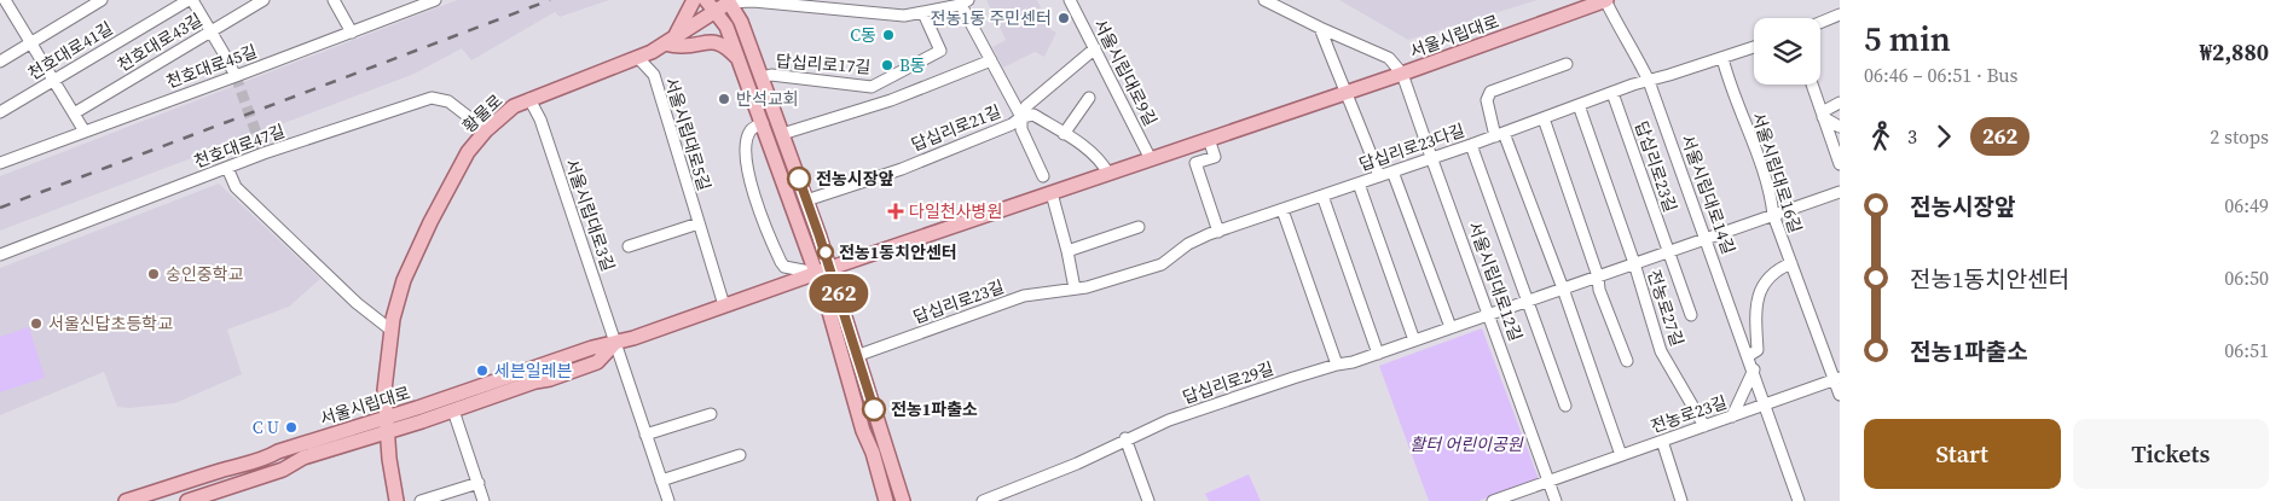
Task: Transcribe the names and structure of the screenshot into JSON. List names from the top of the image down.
{
  "streets": {
    "main road": ["서울시립대로", "황물로"],
    "street": [
      "천호대로43길",
      "천호대로41길",
      "답십리로17길",
      "천호대로45길",
      "서울시립대로9길",
      "답십리로21길",
      "서울시립대로5길",
      "천호대로47길",
      "답십리로23다길",
      "답십리로23길",
      "서울시립대로16길",
      "서울시립대로14길",
      "서울시립대로3길",
      "서울시립대로12길",
      "전농로27길",
      "답십리로29길",
      "전농로23길"
    ]
  },
  "crossings": [
    ["서울시립대로", "서울시립대로9길"],
    ["서울시립대로", "황물로"],
    ["서울시립대로", "서울시립대로5길"],
    ["서울시립대로", "서울시립대로14길"],
    ["서울시립대로", "서울시립대로3길"],
    ["서울시립대로", "서울시립대로12길"],
    ["서울시립대로9길", "답십리로21길"],
    ["황물로", "서울시립대로5길"],
    ["황물로", "천호대로47길"],
    ["황물로", "서울시립대로3길"],
    ["답십리로23다길", "답십리로23길"],
    ["답십리로23다길", "서울시립대로16길"],
    ["답십리로23다길", "서울시립대로14길"],
    ["답십리로23다길", "서울시립대로12길"],
    ["답십리로23길", "전농로27길"],
    ["서울시립대로16길", "전농로27길"],
    ["서울시립대로16길", "전농로23길"],
    ["서울시립대로14길", "전농로27길"],
    ["서울시립대로14길", "전농로23길"],
    ["서울시립대로12길", "전농로27길"],
    ["서울시립대로12길", "답십리로29길"],
    ["서울시립대로12길", "전농로23길"],
    ["전농로27길", "답십리로29길"],
    ["전농로27길", "전농로23길"]
  ],
  "parks": ["활터 어린이공원"],
  "places": {
    "other": [
      "전농1동 주민센터",
      "C동",
      "B동",
      "반석교회",
      "전농시장앞",
      "전농1동치안센터",
      "숭인중학교",
      "서울신답초등학교",
      "세븐일레븐",
      "전농1파출소",
      "C U"
    ],
    "health": ["다일천사병원"]
  },
  "lines": ["bus line 262"],
  "page": {
    "on_map": "262",
    "heading": ["5 min", "06:46 – 06:51 · Bus", "₩2,880"],
    "legs": ["3", "262", "2 stops"],
    "list": [
      {
        "name": "전농시장앞",
        "value": "06:49"
      },
      {
        "name": "전농1동치안센터",
        "value": "06:50"
      },
      {
        "name": "전농1파출소",
        "value": "06:51"
      }
    ],
    "buttons": ["Start", "Tickets"]
  }
}
